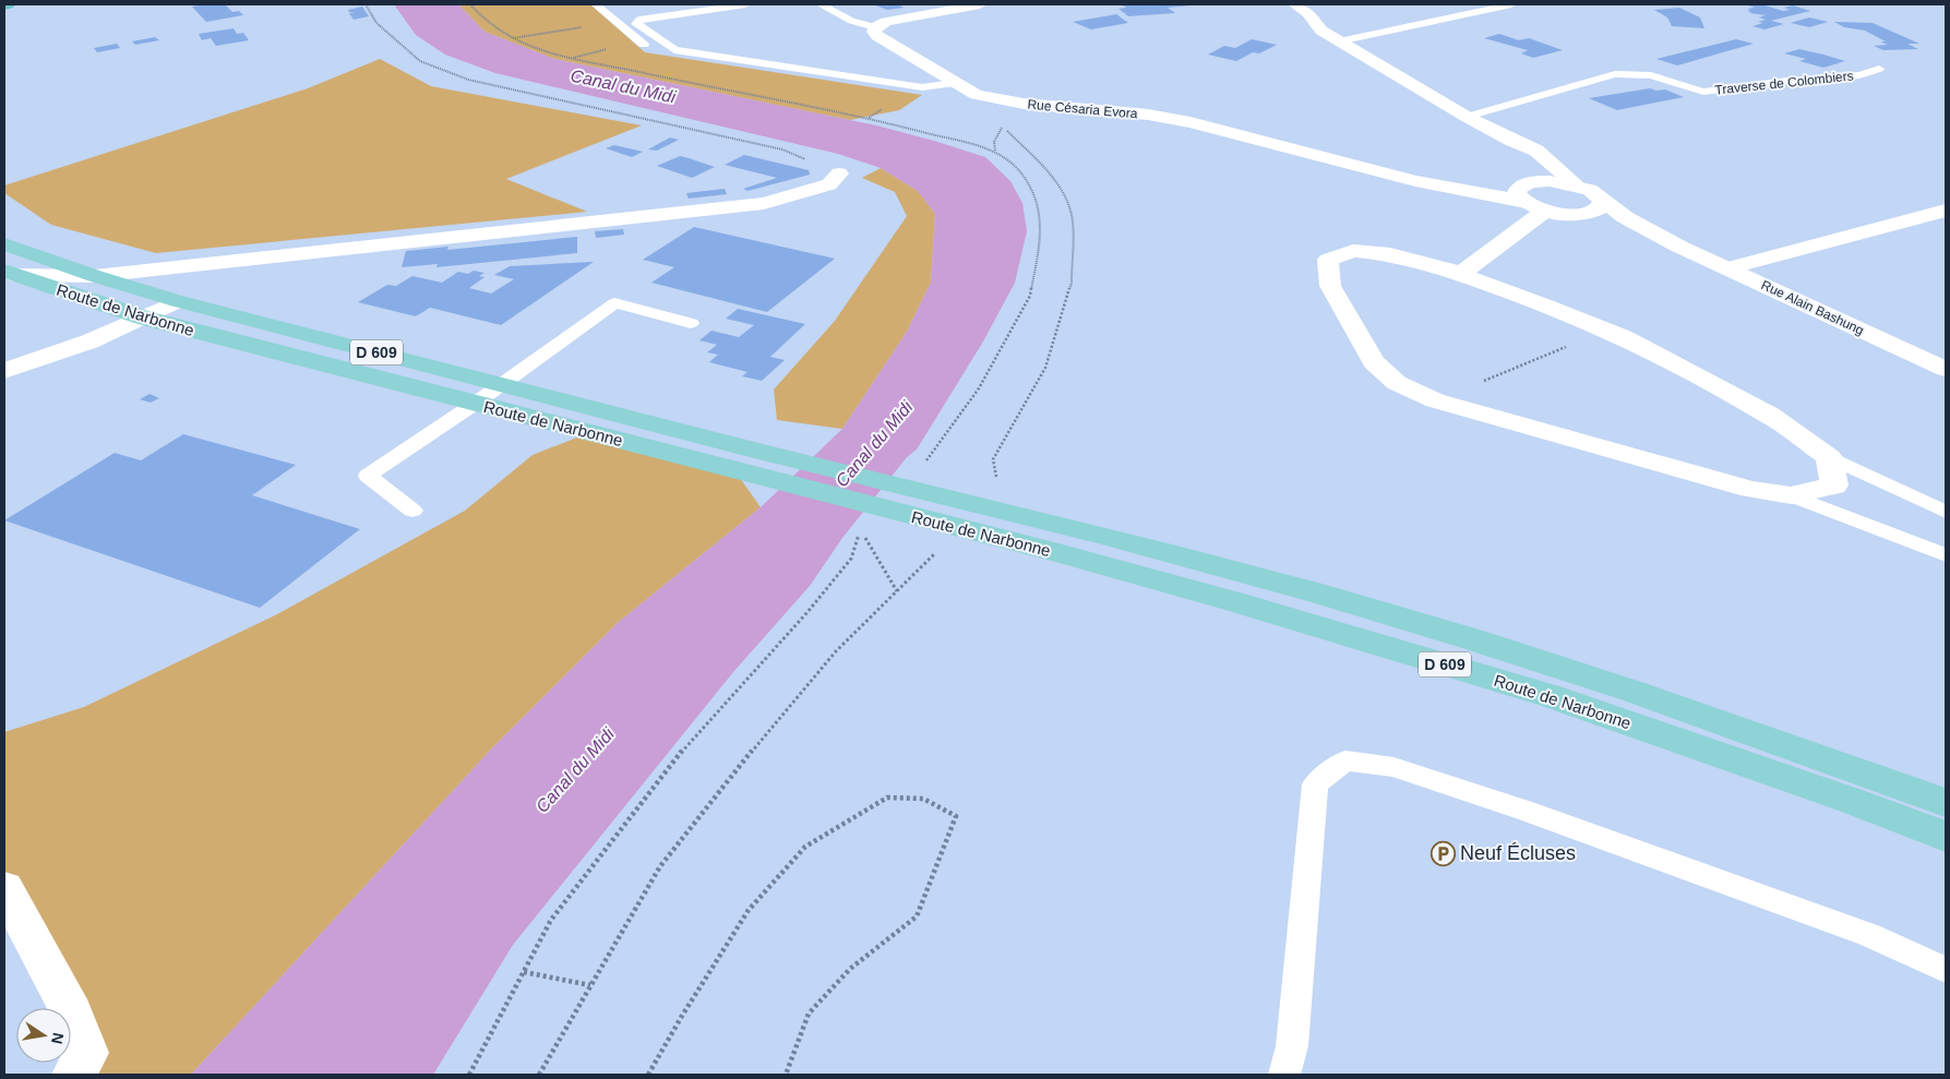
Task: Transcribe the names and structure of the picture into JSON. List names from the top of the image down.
{
  "streets": {
    "main road": ["Route de Narbonne", "D 609"],
    "street": ["Rue Césaria Evora", "Rue Alain Bashung"],
    "lane": ["Traverse de Colombiers"]
  },
  "water": ["Canal du Midi"],
  "places": {
    "parking": ["Neuf Écluses"]
  },
  "north": "right"
}
